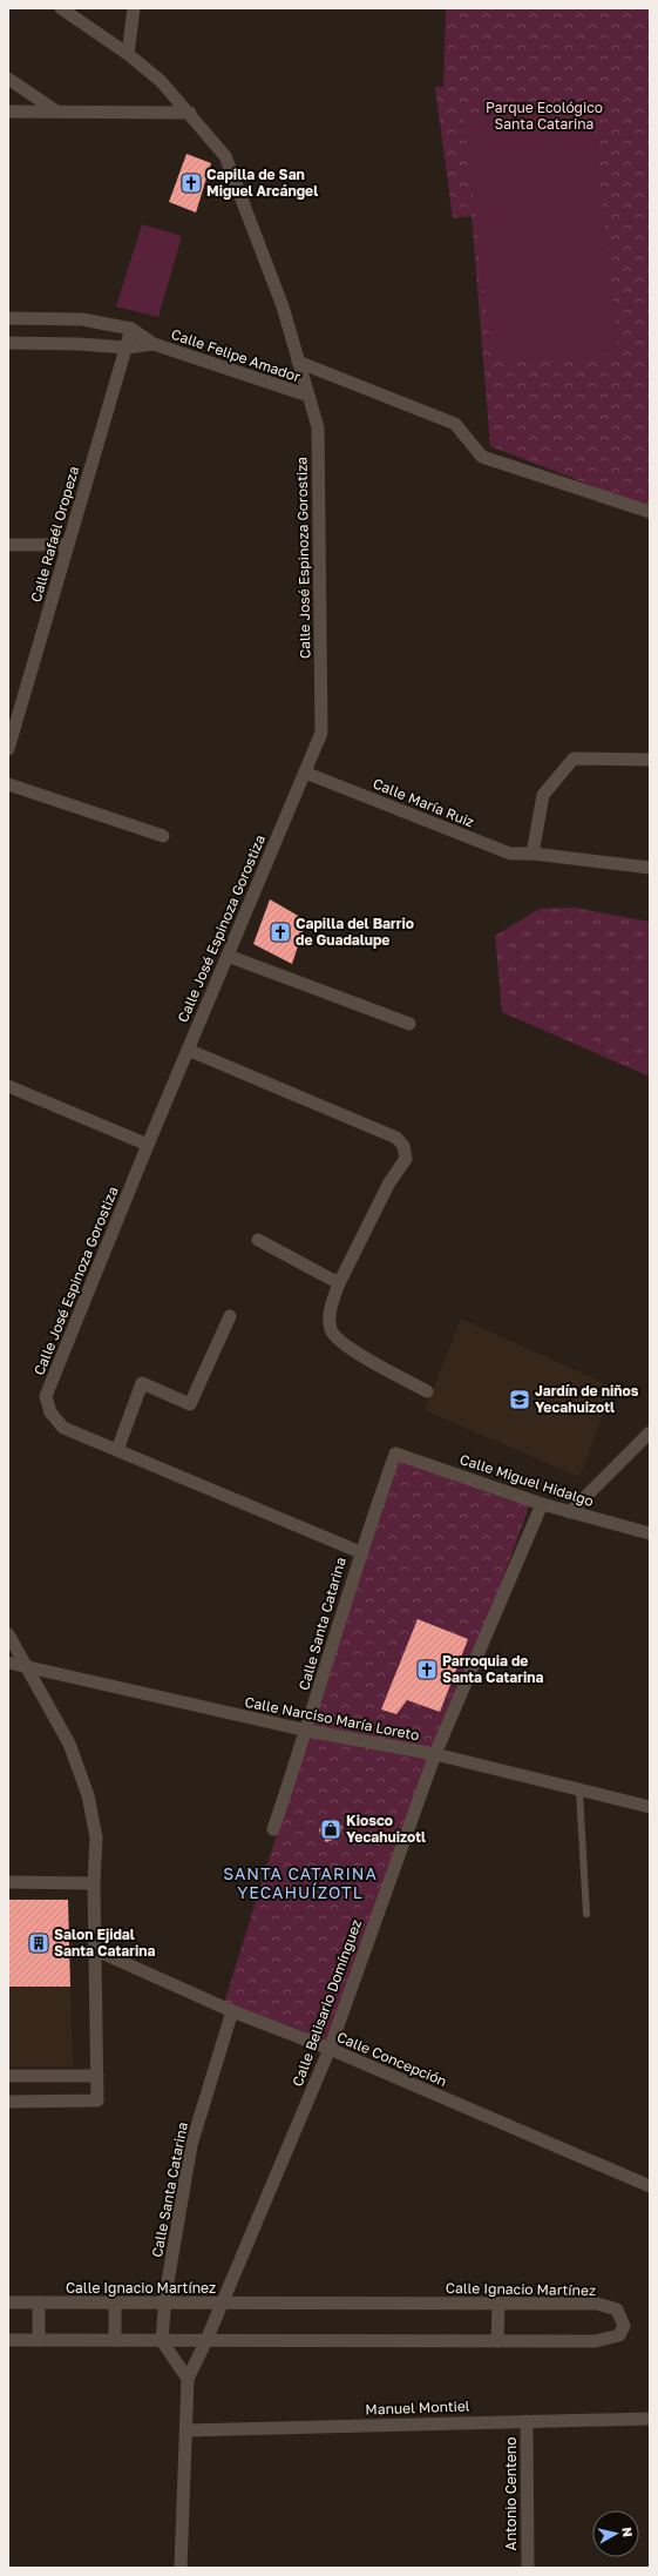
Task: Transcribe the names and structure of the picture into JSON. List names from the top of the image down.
{
  "streets": {
    "street": [
      "Calle Felipe Amador",
      "Calle Rafaél Oropeza",
      "Calle José Espinoza Gorostiza",
      "Calle María Ruiz",
      "Calle Miguel Hidalgo",
      "Calle Santa Catarina",
      "Calle Narciso María Loreto",
      "Calle Belisario Domínguez",
      "Calle Concepción",
      "Calle Ignacio Martínez",
      "Manuel Montiel",
      "Antonio Centeno"
    ]
  },
  "crossings": [
    ["Calle Felipe Amador", "Calle Rafaél Oropeza"],
    ["Calle Felipe Amador", "Calle José Espinoza Gorostiza"],
    ["Calle José Espinoza Gorostiza", "Calle María Ruiz"],
    ["Calle José Espinoza Gorostiza", "Calle Santa Catarina"],
    ["Calle Miguel Hidalgo", "Calle Santa Catarina"],
    ["Calle Miguel Hidalgo", "Calle Belisario Domínguez"],
    ["Calle Santa Catarina", "Calle Narciso María Loreto"],
    ["Calle Santa Catarina", "Calle Concepción"],
    ["Calle Santa Catarina", "Calle Ignacio Martínez"],
    ["Calle Narciso María Loreto", "Calle Belisario Domínguez"],
    ["Calle Belisario Domínguez", "Calle Concepción"],
    ["Calle Belisario Domínguez", "Calle Ignacio Martínez"],
    ["Manuel Montiel", "Antonio Centeno"]
  ],
  "districts": ["SANTA CATARINA YECAHUÍZOTL"],
  "parks": ["Parque Ecológico Santa Catarina"],
  "places": {
    "church": ["Capilla de San Miguel Arcángel", "Capilla del Barrio de Guadalupe", "Parroquia de Santa Catarina"],
    "school or university": ["Jardín de niños Yecahuizotl"],
    "shop": ["Kiosco Yecahuizotl"],
    "building": ["Salon Ejidal Santa Catarina"]
  },
  "north": "right"
}
